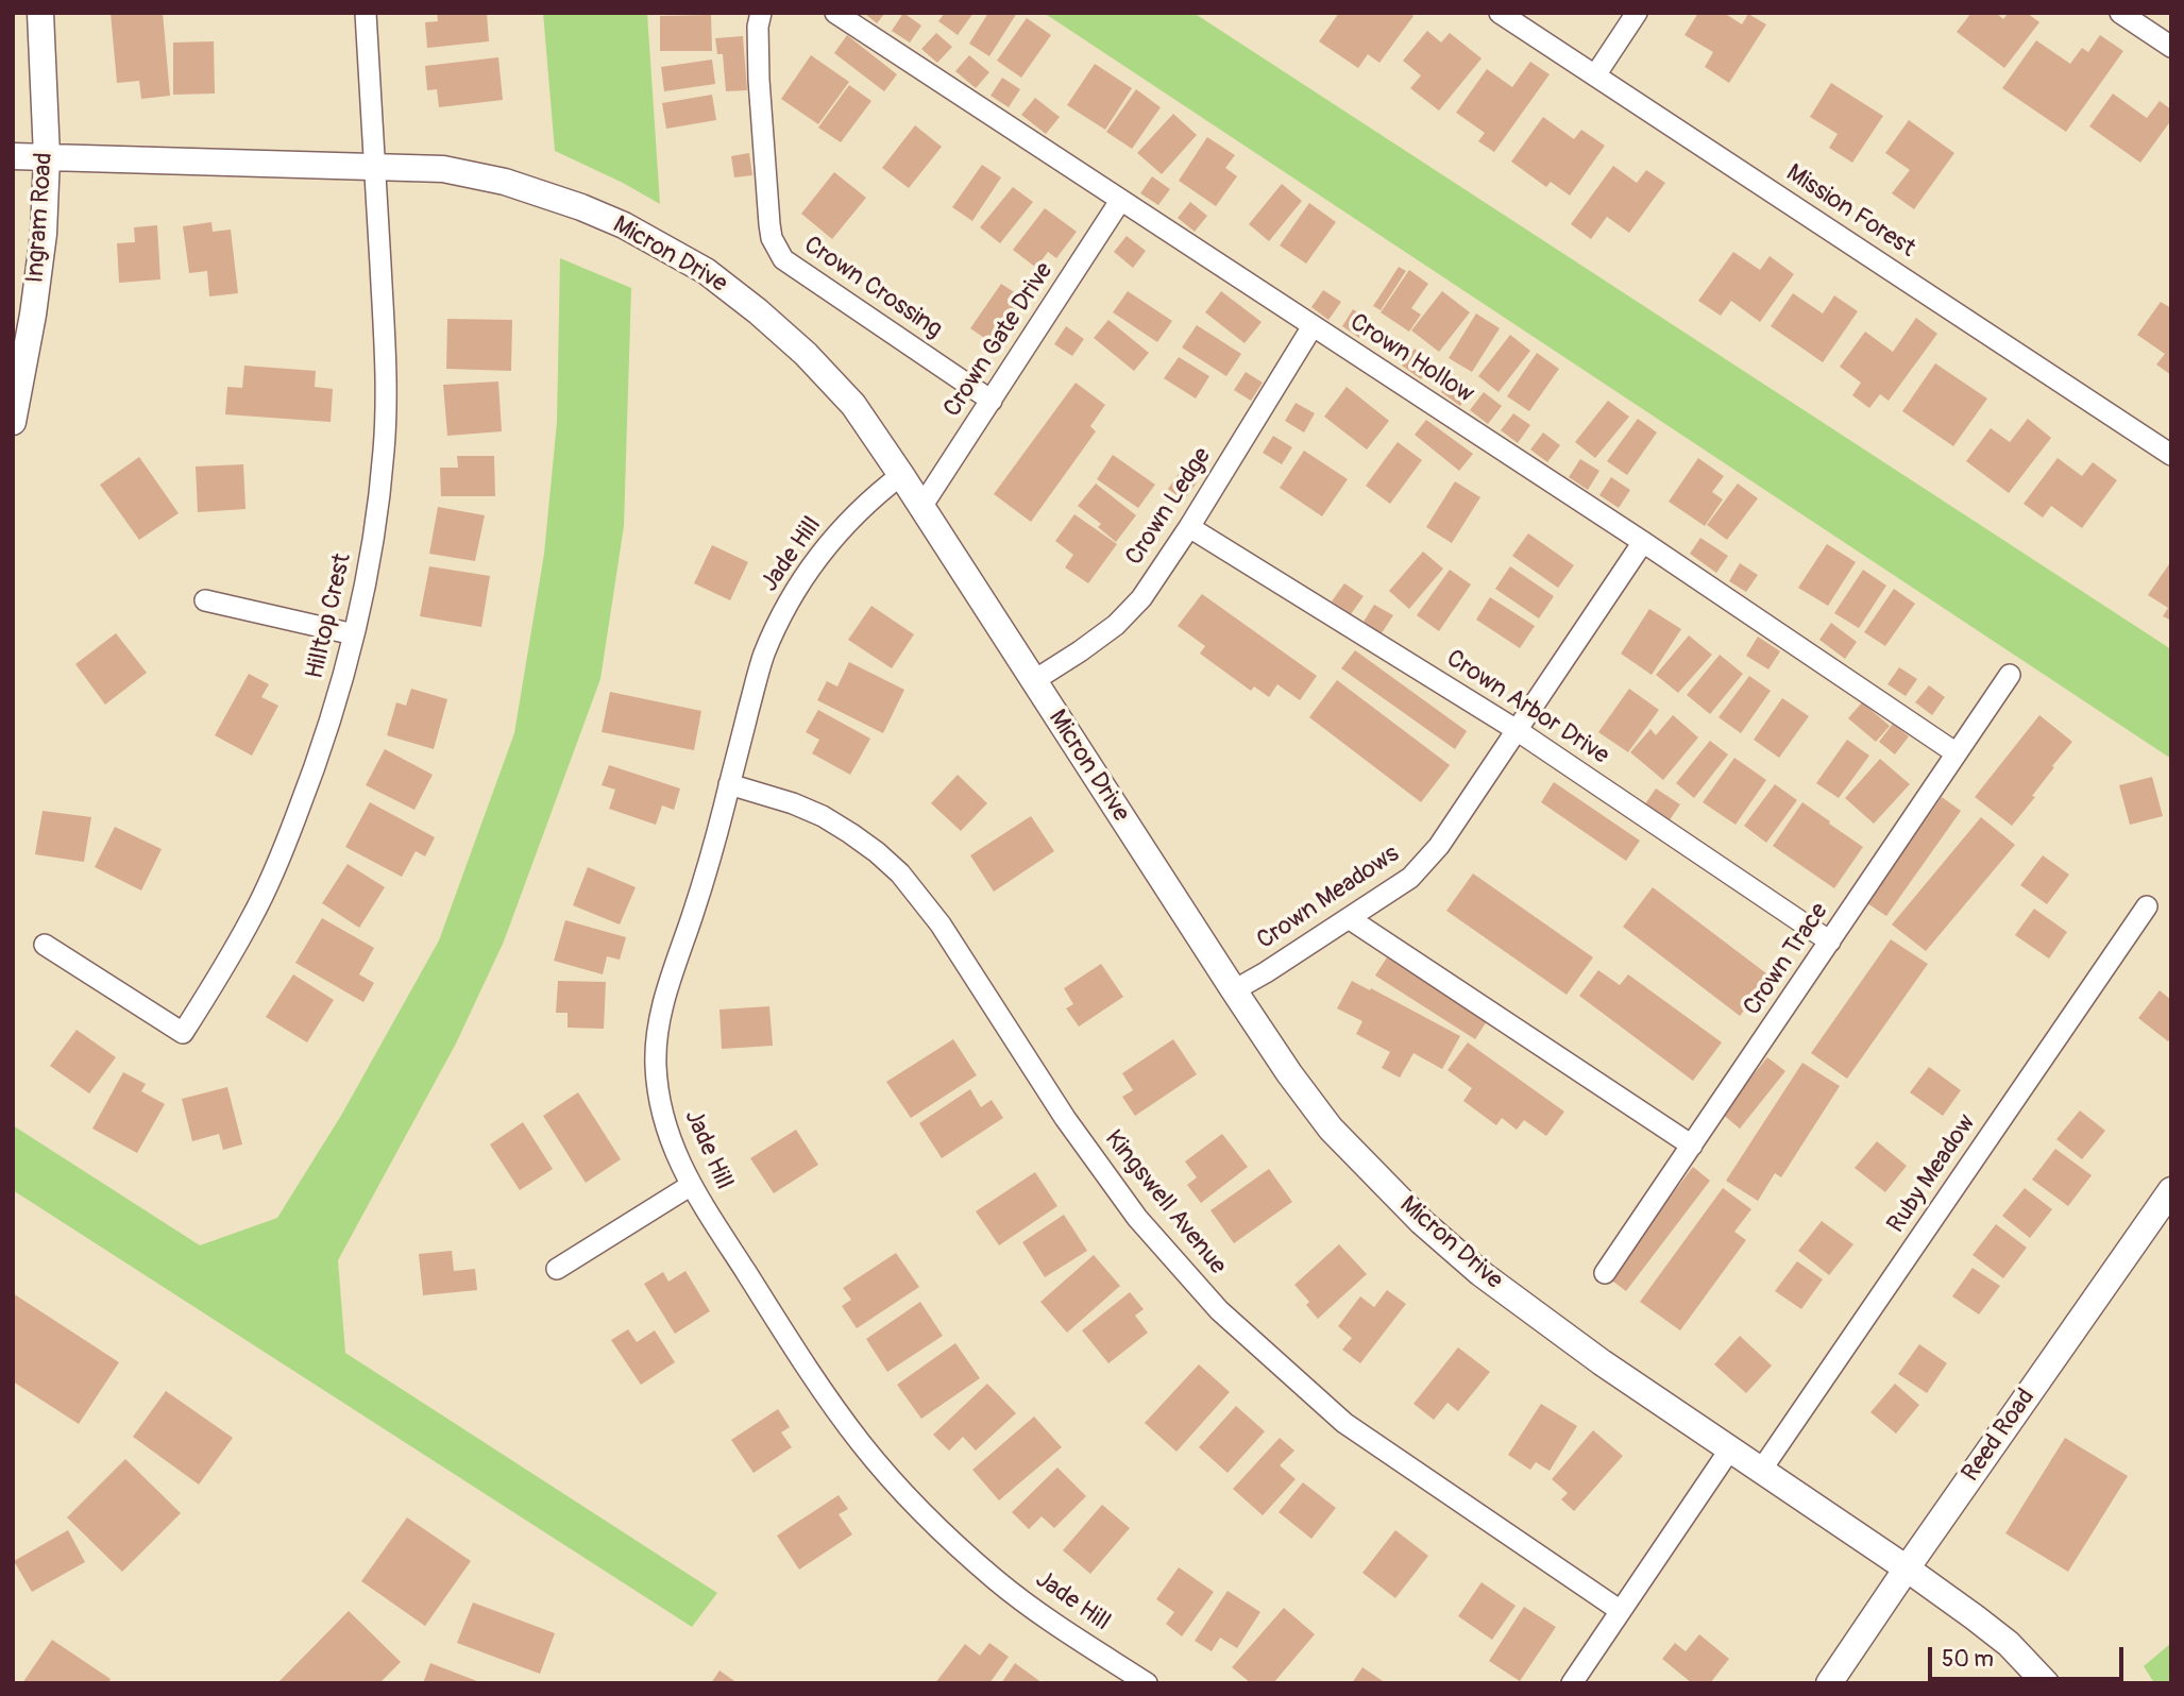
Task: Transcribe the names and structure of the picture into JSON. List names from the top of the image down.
{
  "streets": {
    "street": [
      "Mission Forest",
      "Ingram Road",
      "Micron Drive",
      "Crown Crossing",
      "Crown Gate Drive",
      "Crown Hollow",
      "Crown Ledge",
      "Jade Hill",
      "Hilltop Crest",
      "Crown Arbor Drive",
      "Crown Meadows",
      "Crown Trace",
      "Ruby Meadow",
      "Kingswell Avenue",
      "Reed Road"
    ]
  },
  "crossings": [
    ["Ingram Road", "Micron Drive"],
    ["Micron Drive", "Crown Gate Drive"],
    ["Micron Drive", "Crown Ledge"],
    ["Micron Drive", "Jade Hill"],
    ["Micron Drive", "Hilltop Crest"],
    ["Micron Drive", "Crown Meadows"],
    ["Micron Drive", "Ruby Meadow"],
    ["Micron Drive", "Reed Road"],
    ["Crown Crossing", "Crown Gate Drive"],
    ["Crown Gate Drive", "Crown Hollow"],
    ["Crown Hollow", "Crown Ledge"],
    ["Crown Hollow", "Crown Meadows"],
    ["Crown Hollow", "Crown Trace"],
    ["Crown Ledge", "Crown Arbor Drive"],
    ["Jade Hill", "Kingswell Avenue"],
    ["Crown Arbor Drive", "Crown Meadows"],
    ["Crown Arbor Drive", "Crown Trace"]
  ],
  "scale_bar": "50 m"
}
